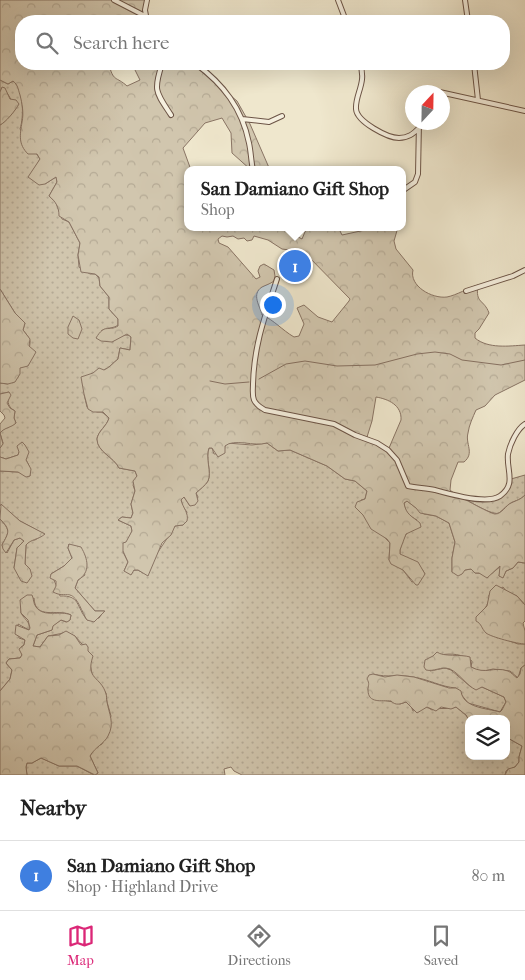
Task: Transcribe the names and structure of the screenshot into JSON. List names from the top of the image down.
{
  "north": "top",
  "page": {
    "search": "Search here",
    "popup": ["San Damiano Gift Shop", "Shop"],
    "pins": "1",
    "heading": "Nearby",
    "list": [
      {
        "mark": "1",
        "name": "San Damiano Gift Shop",
        "note": "Shop · Highland Drive",
        "value": "80 m"
      }
    ],
    "nav": ["Map", "Directions", "Saved"]
  }
}
